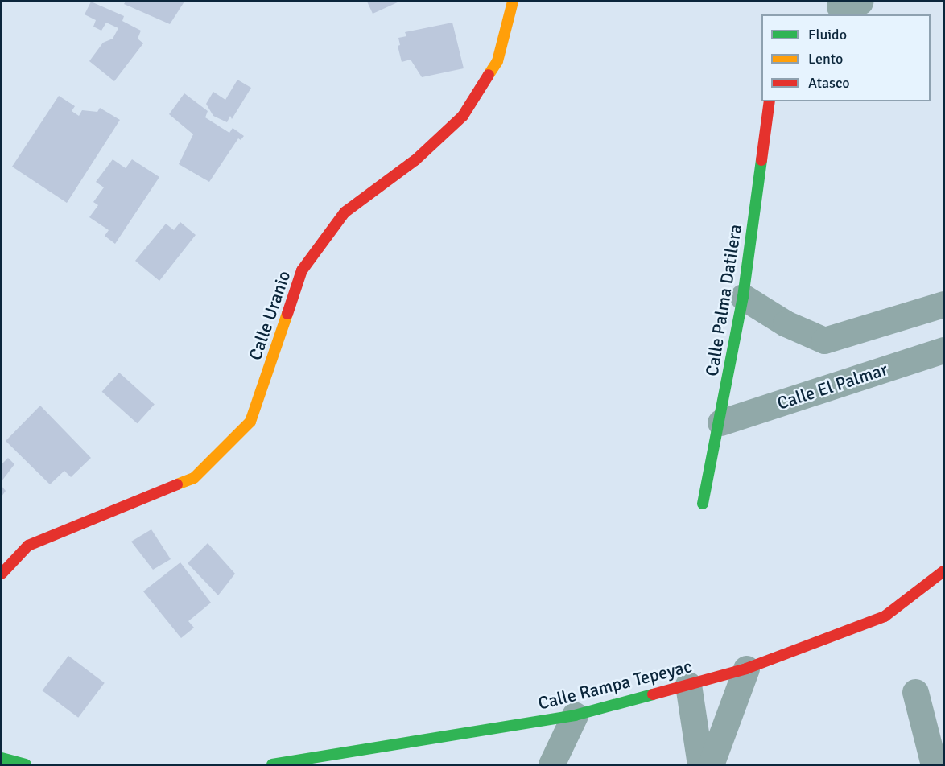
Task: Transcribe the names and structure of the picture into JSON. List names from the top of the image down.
{
  "streets": {
    "street": [
      "Calle Palma Datilera",
      "Calle Uranio",
      "Calle El Palmar",
      "Calle Rampa Tepeyac"
    ]
  },
  "crossings": [
    ["Calle Palma Datilera", "Calle El Palmar"]
  ],
  "legend": ["Fluido", "Lento", "Atasco"]
}
